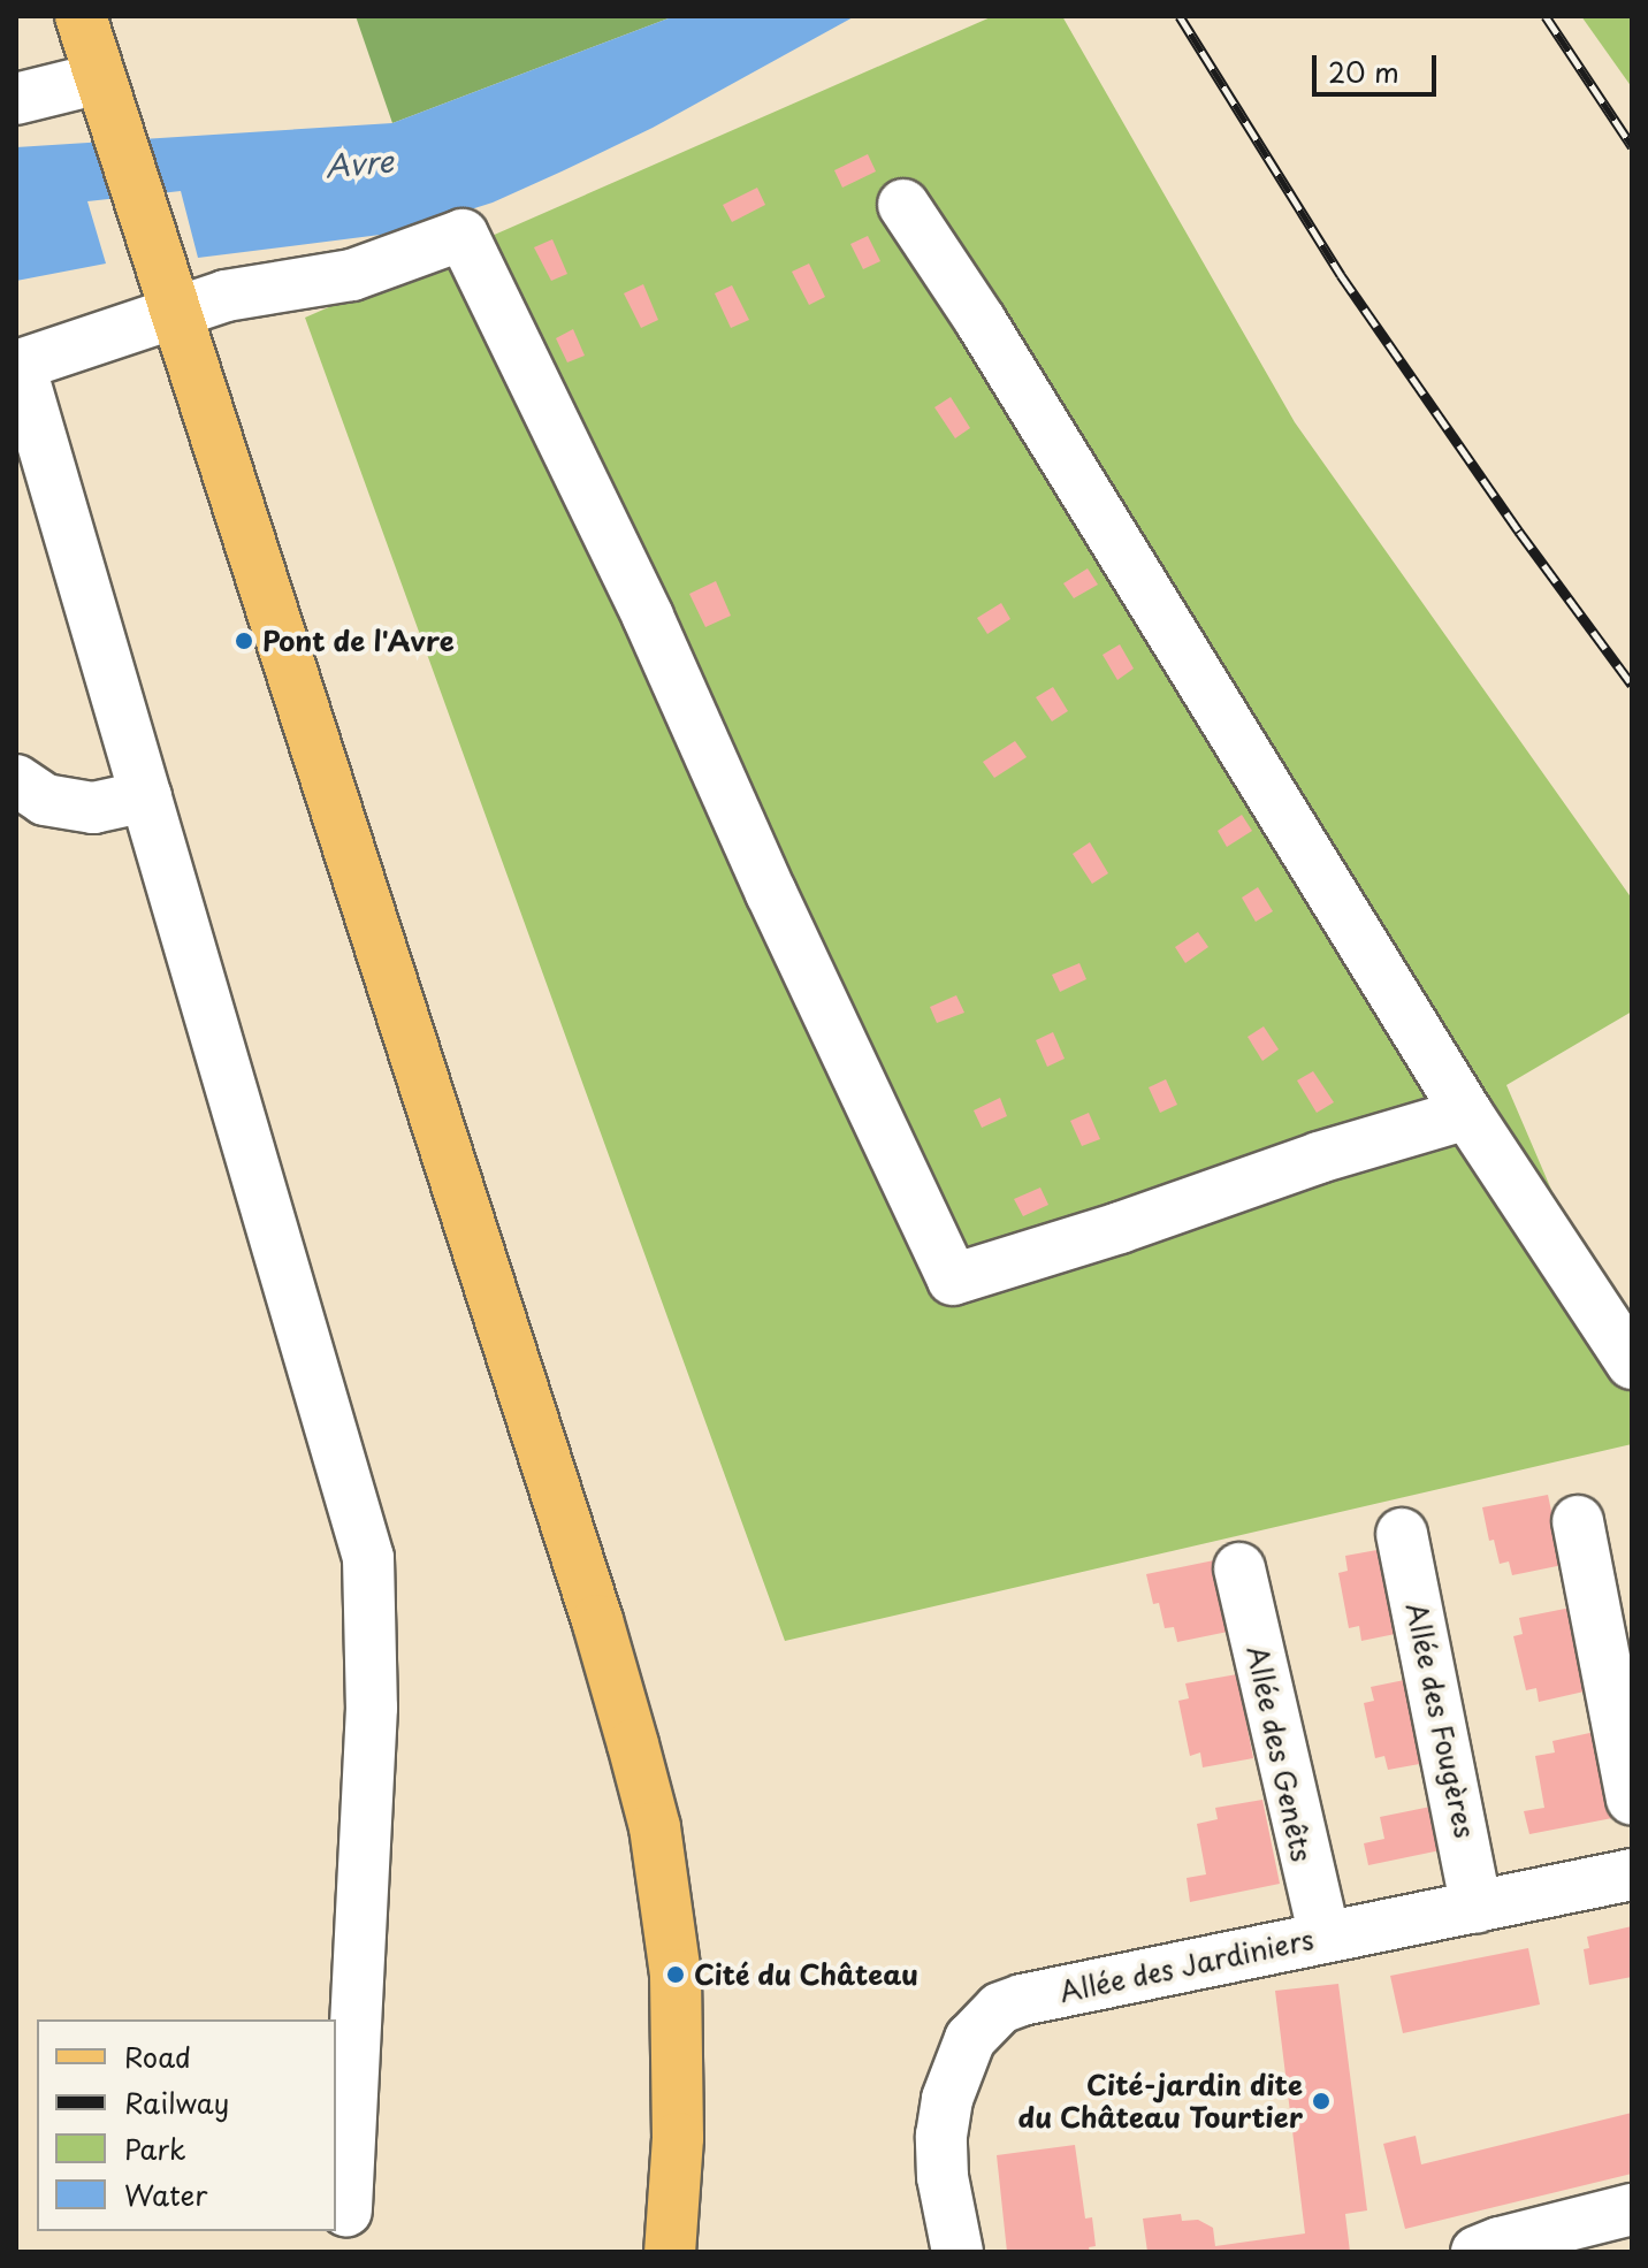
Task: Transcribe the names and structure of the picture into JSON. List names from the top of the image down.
{
  "streets": {
    "street": ["Allée des Fougères", "Allée des Genêts", "Allée des Jardiniers"]
  },
  "crossings": [
    ["Allée des Fougères", "Allée des Jardiniers"],
    ["Allée des Genêts", "Allée des Jardiniers"]
  ],
  "water": ["Avre"],
  "places": ["Pont de l'Avre", "Cité du Château", "Cité-jardin dite du Château Tourtier"],
  "legend": [
    "Road",
    "Railway",
    "Park",
    "Water"
  ],
  "scale_bar": "20 m"
}
